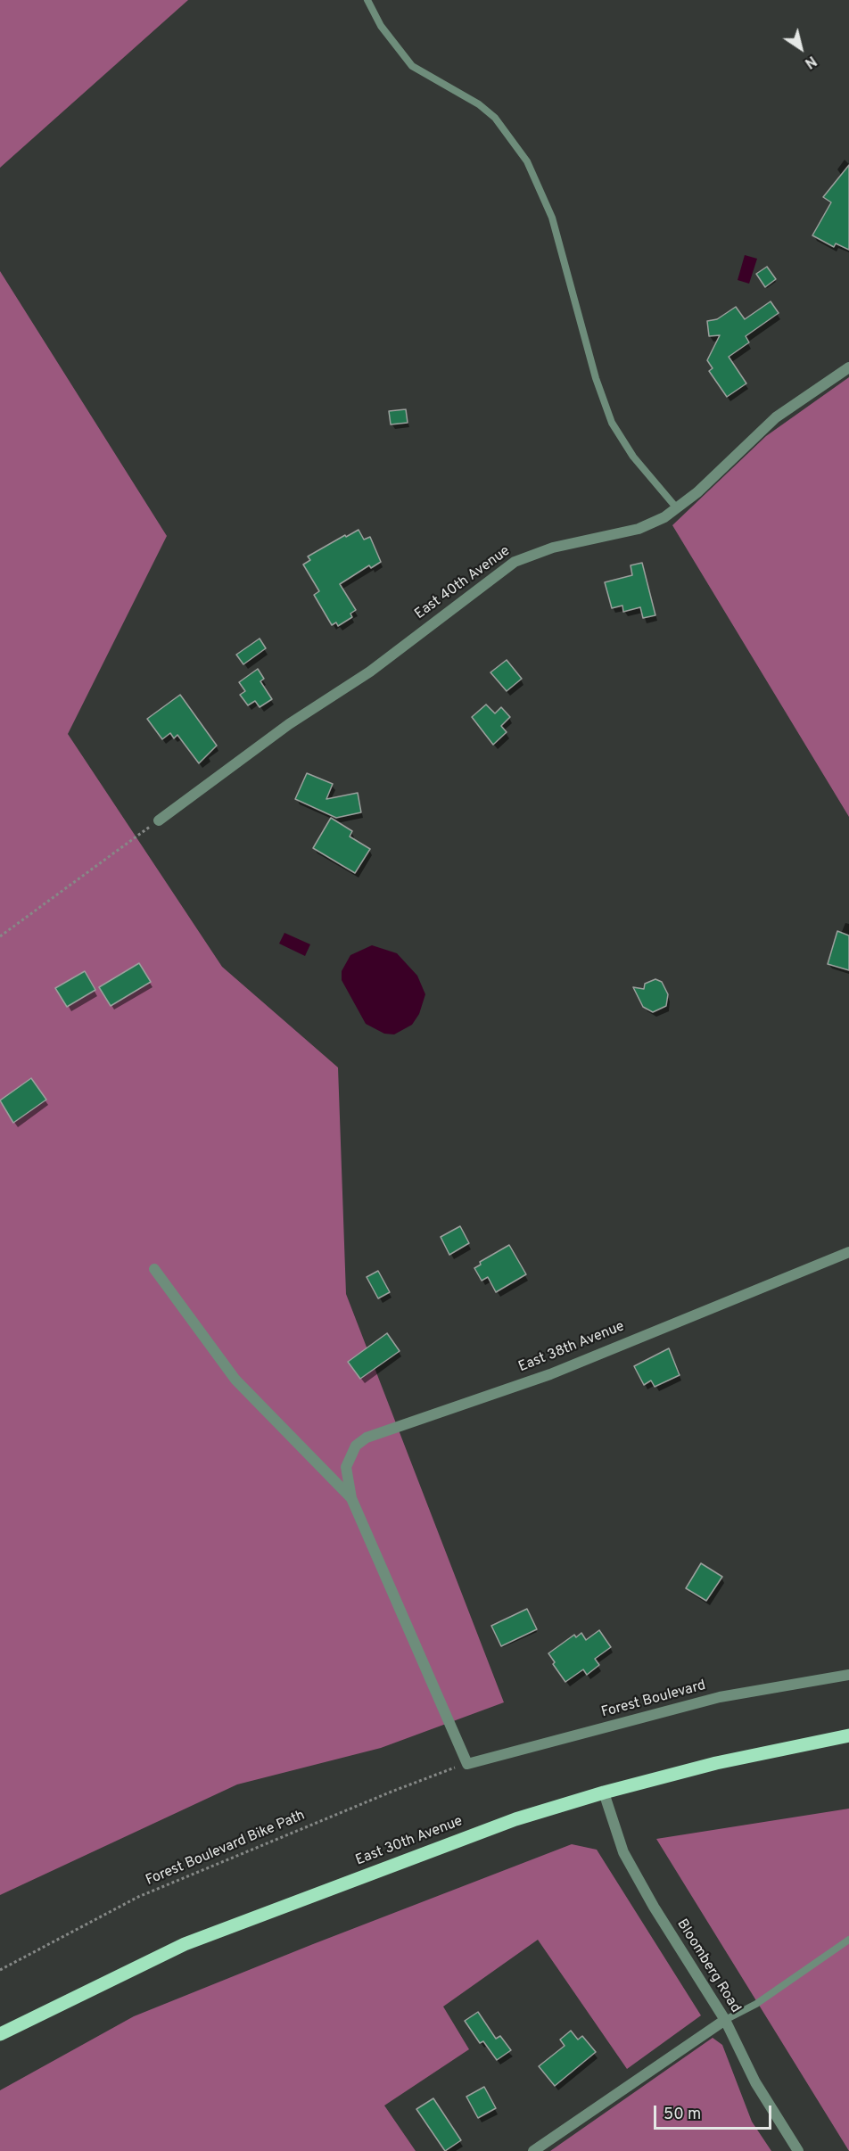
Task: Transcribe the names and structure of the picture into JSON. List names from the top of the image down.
{
  "streets": {
    "main road": ["East 30th Avenue"],
    "street": [
      "East 40th Avenue",
      "East 38th Avenue",
      "Forest Boulevard",
      "Bloomberg Road"
    ],
    "path": ["Forest Boulevard Bike Path"]
  },
  "crossings": [
    ["East 38th Avenue", "Forest Boulevard"],
    ["East 38th Avenue", "Forest Boulevard Bike Path"],
    ["Forest Boulevard", "Forest Boulevard Bike Path"],
    ["East 30th Avenue", "Bloomberg Road"]
  ],
  "scale_bar": "50 m",
  "north": "bottom right"
}
